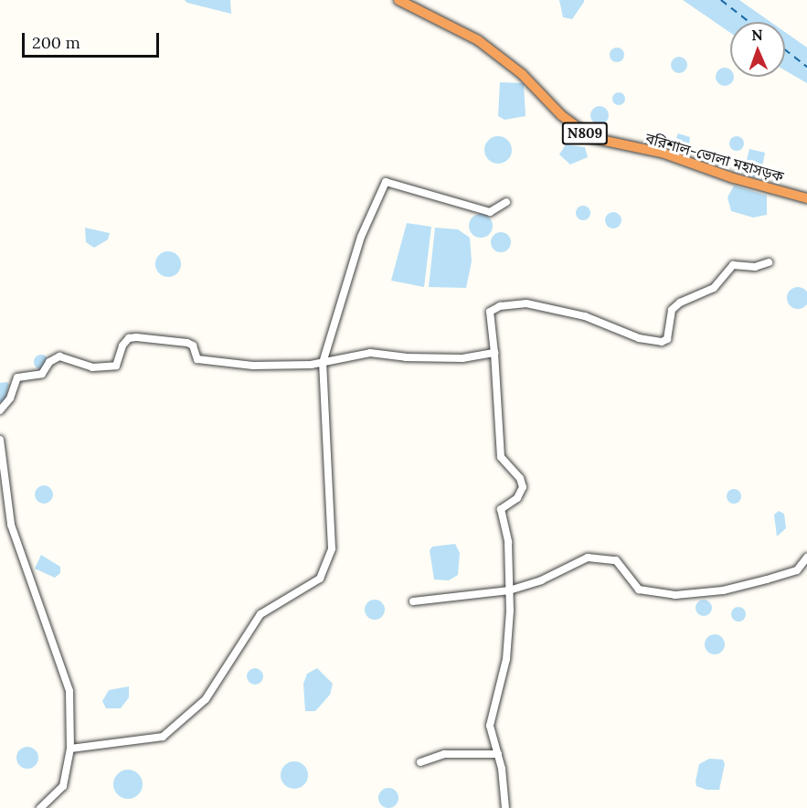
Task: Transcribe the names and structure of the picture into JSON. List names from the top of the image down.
{
  "streets": {
    "highway": ["N809", "বরিশাল-ভোলা মহাসড়ক"]
  },
  "scale_bar": "200 m",
  "north": "top"
}
